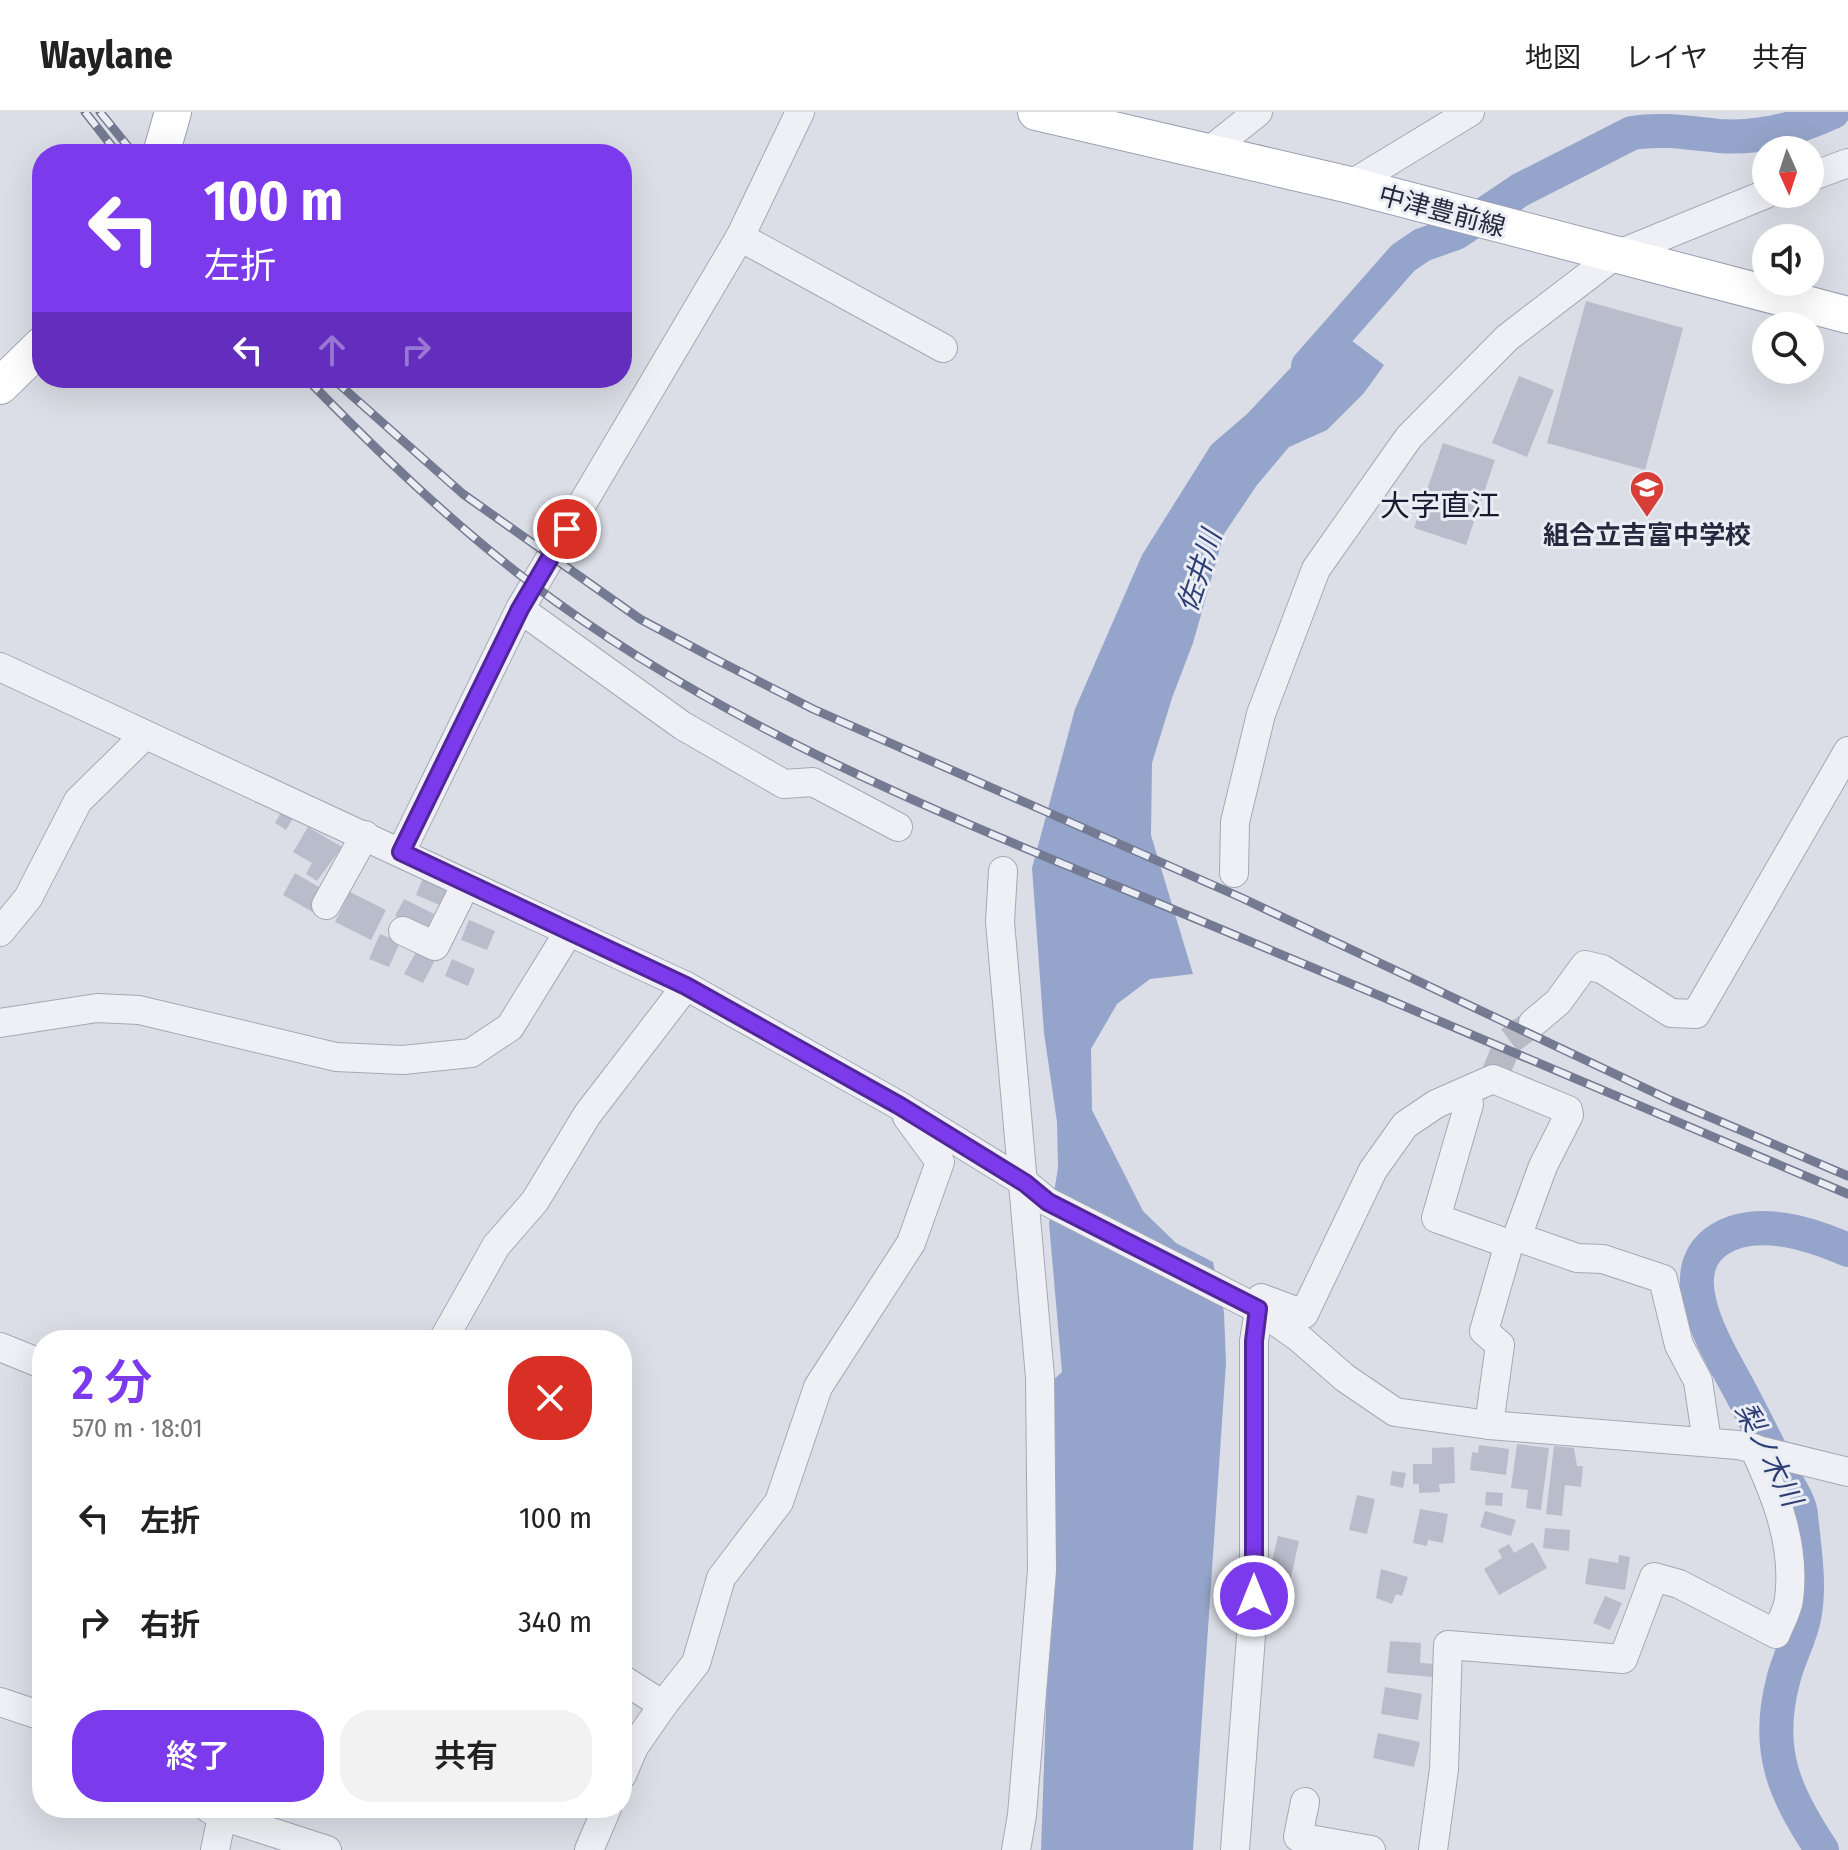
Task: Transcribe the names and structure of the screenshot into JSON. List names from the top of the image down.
{
  "streets": {
    "main road": ["中津豊前線"]
  },
  "districts": ["大字直江"],
  "water": ["佐井川", "梨ノ木川"],
  "places": {
    "school or university": ["組合立吉富中学校"]
  },
  "north": "bottom",
  "page": {
    "header": "Waylane",
    "nav": ["地図", "レイヤ", "共有"],
    "turn": ["100 m", "左折"],
    "heading": ["2 分", "570 m · 18:01"],
    "list": [
      {
        "name": "左折",
        "value": "100 m"
      },
      {
        "name": "右折",
        "value": "340 m"
      }
    ],
    "buttons": ["終了", "共有"]
  }
}
